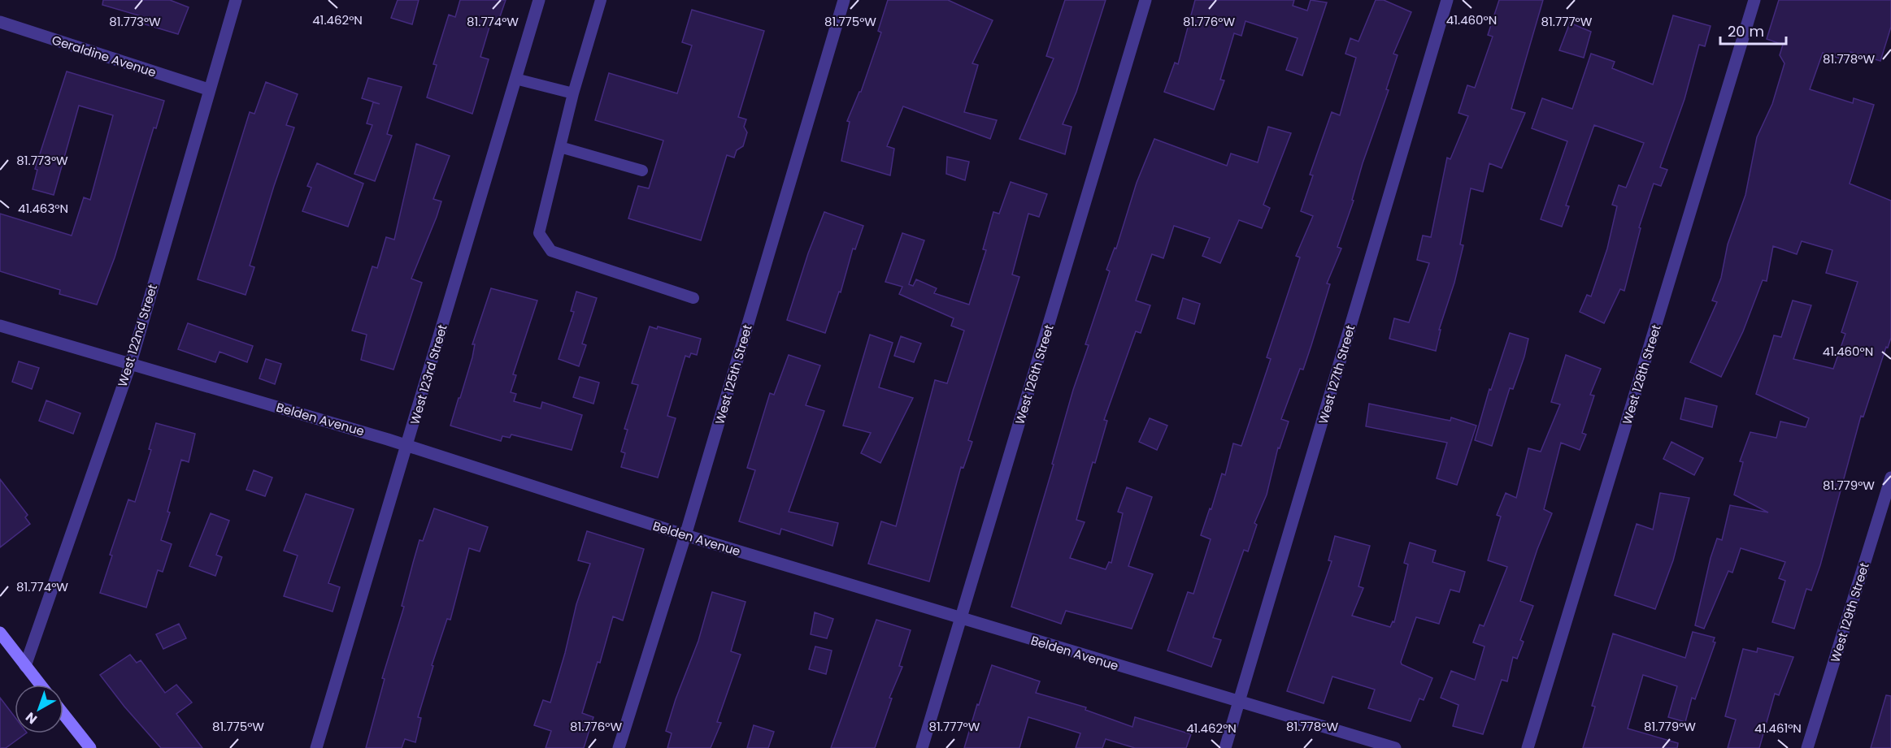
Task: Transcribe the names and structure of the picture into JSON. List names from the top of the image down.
{
  "streets": {
    "street": [
      "Geraldine Avenue",
      "West 122nd Street",
      "West 123rd Street",
      "West 125th Street",
      "West 126th Street",
      "West 127th Street",
      "West 128th Street",
      "Belden Avenue",
      "West 129th Street"
    ]
  },
  "crossings": [
    ["Geraldine Avenue", "West 122nd Street"],
    ["West 122nd Street", "Belden Avenue"],
    ["West 123rd Street", "Belden Avenue"],
    ["West 125th Street", "Belden Avenue"],
    ["West 126th Street", "Belden Avenue"],
    ["West 127th Street", "Belden Avenue"]
  ],
  "scale_bar": "20 m",
  "north": "bottom left",
  "coordinates": [
    "41.462°N",
    "41.460°N",
    "81.773°W",
    "81.774°W",
    "81.775°W",
    "81.776°W",
    "81.777°W",
    "81.778°W",
    "41.463°N",
    "81.779°W",
    "41.461°N"
  ]
}
